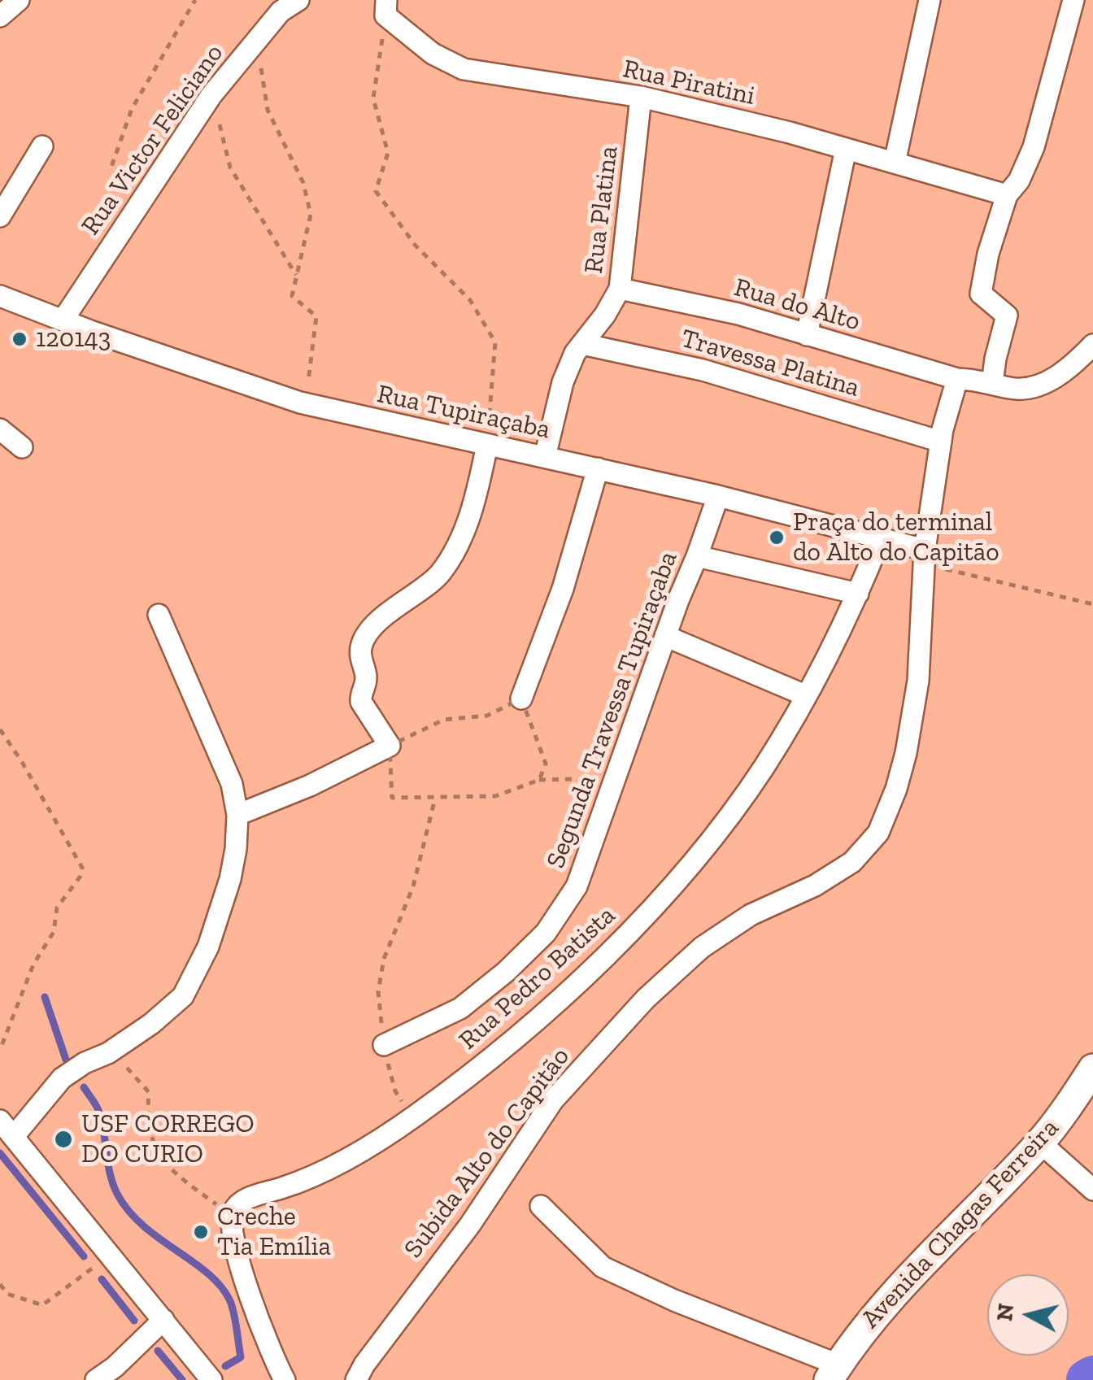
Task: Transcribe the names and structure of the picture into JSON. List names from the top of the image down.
{
  "streets": {
    "street": [
      "Rua Piratini",
      "Rua Victor Feliciano",
      "Rua Platina",
      "Rua do Alto",
      "Travessa Platina",
      "Rua Tupiraçaba",
      "Segunda Travessa Tupiraçaba",
      "Rua Pedro Batista",
      "Subida Alto do Capitão",
      "Avenida Chagas Ferreira"
    ]
  },
  "crossings": [
    ["Rua Piratini", "Rua Platina"],
    ["Rua Victor Feliciano", "Rua Tupiraçaba"],
    ["Rua Platina", "Rua do Alto"],
    ["Rua Platina", "Travessa Platina"],
    ["Rua Platina", "Rua Tupiraçaba"],
    ["Rua do Alto", "Subida Alto do Capitão"],
    ["Travessa Platina", "Subida Alto do Capitão"],
    ["Rua Tupiraçaba", "Segunda Travessa Tupiraçaba"],
    ["Rua Tupiraçaba", "Rua Pedro Batista"],
    ["Rua Tupiraçaba", "Subida Alto do Capitão"]
  ],
  "places": [
    "120143",
    "Praça do terminal do Alto do Capitão",
    "USF CORREGO DO CURIO",
    "Creche Tia Emília"
  ],
  "north": "left"
}
